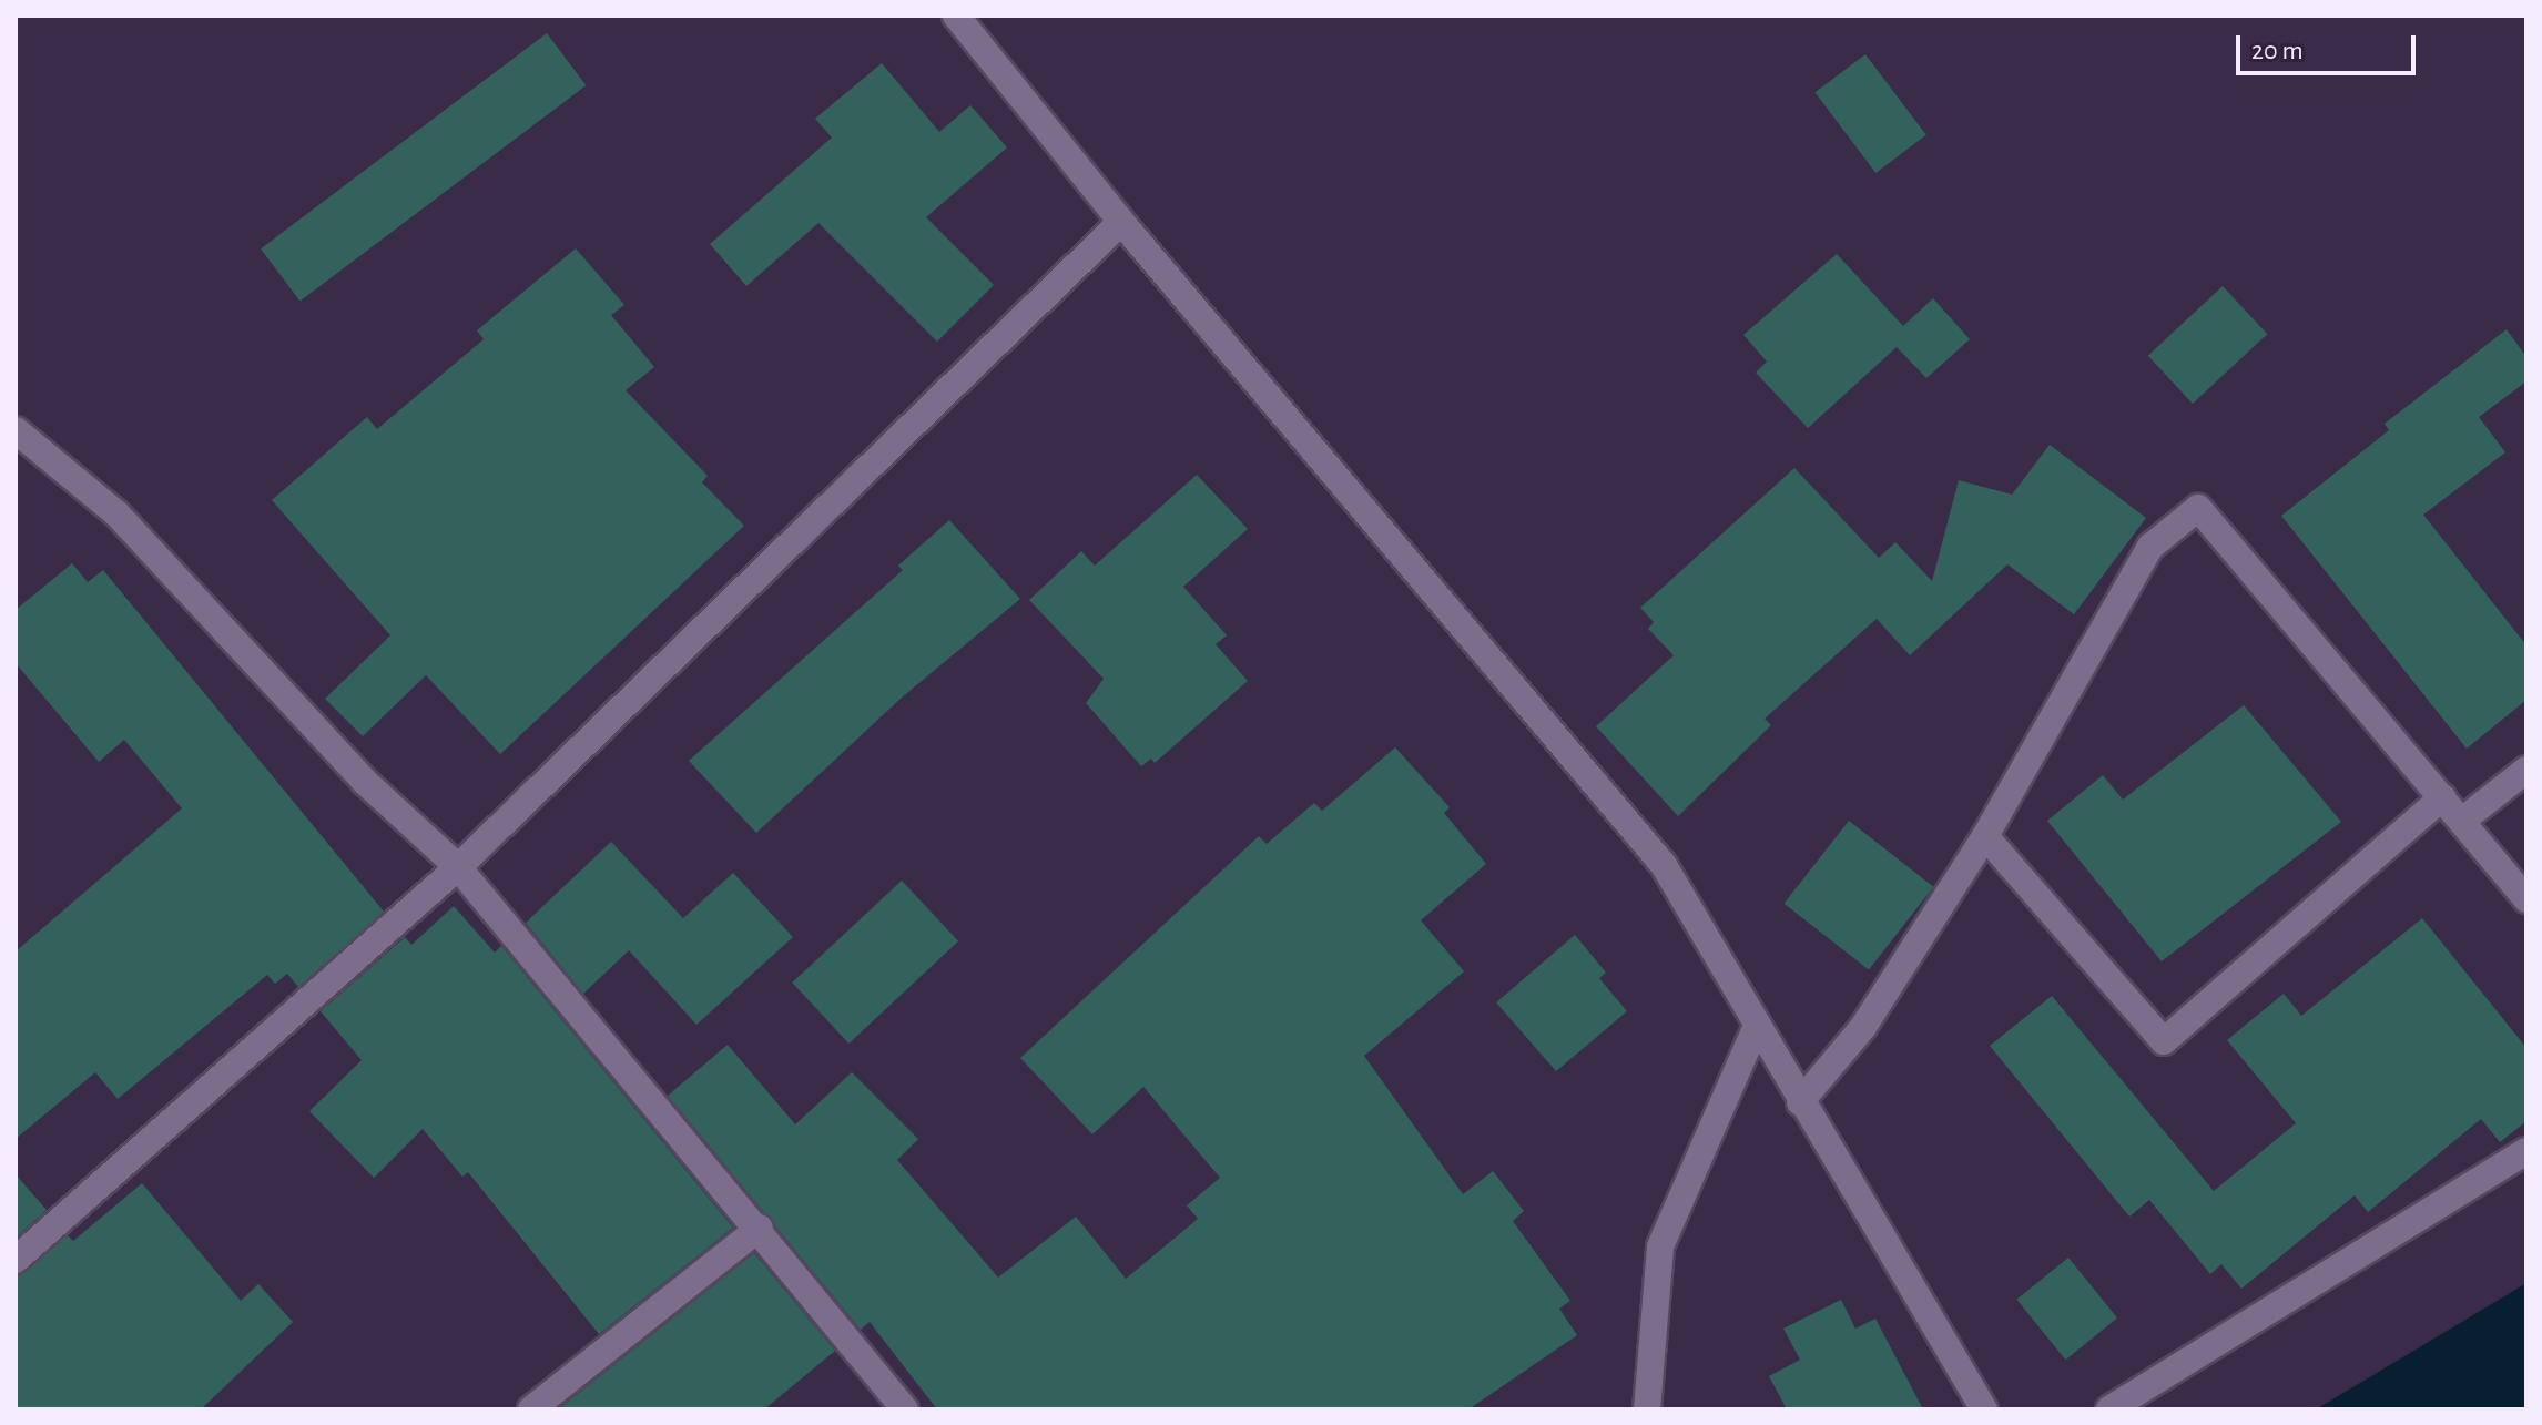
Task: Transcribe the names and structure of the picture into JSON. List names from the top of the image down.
{
  "scale_bar": "20 m"
}
